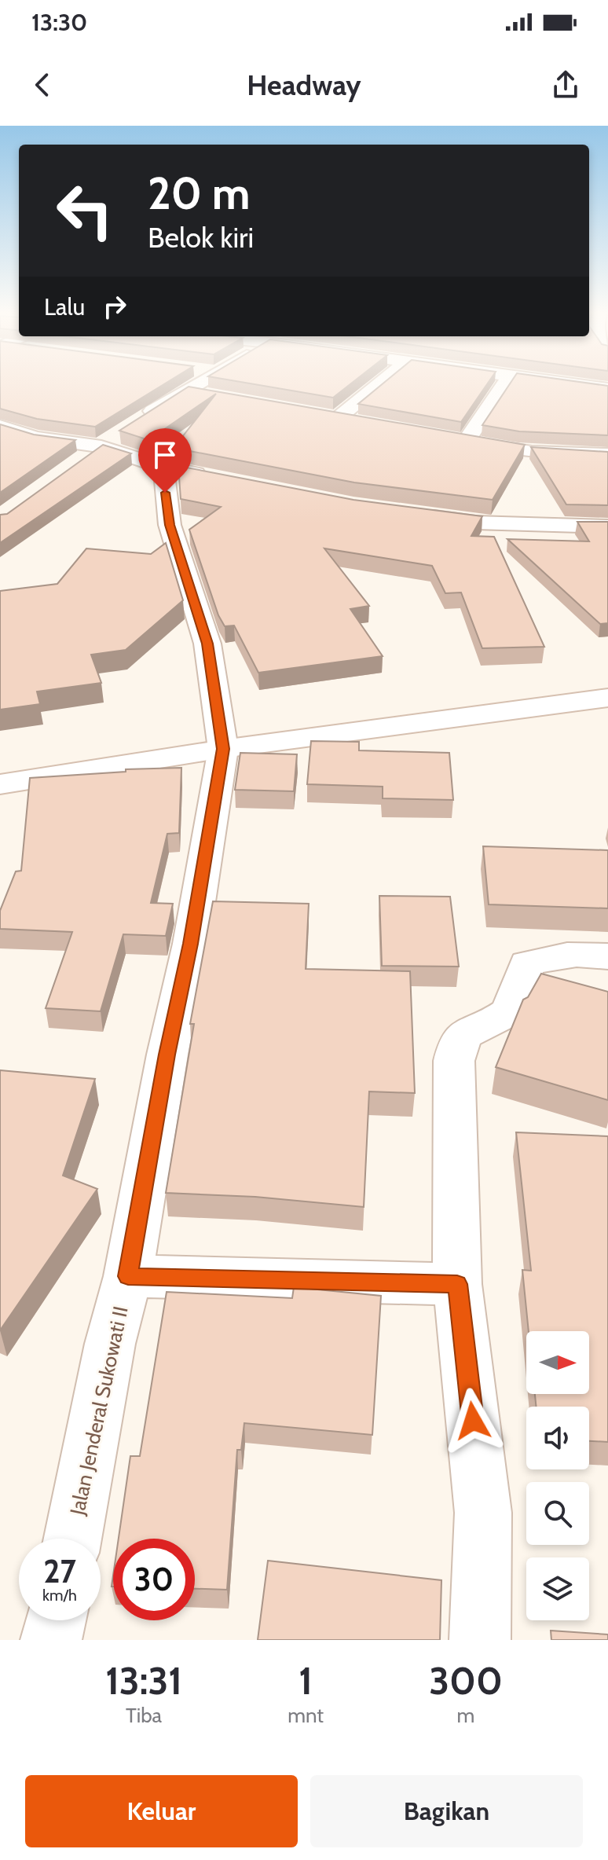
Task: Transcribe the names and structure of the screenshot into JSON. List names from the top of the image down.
{
  "streets": {
    "street": ["Jalan Jenderal Sukowati II"]
  },
  "north": "right",
  "page": {
    "status": "13:30",
    "header": "Headway",
    "turn": ["20 m", "Belok kiri"],
    "then": "Lalu",
    "speed": "27 km/h",
    "limit": "30",
    "eta": [
      "13:31",
      "Tiba",
      "1",
      "mnt",
      "300",
      "m"
    ],
    "buttons": ["Keluar", "Bagikan"]
  }
}
